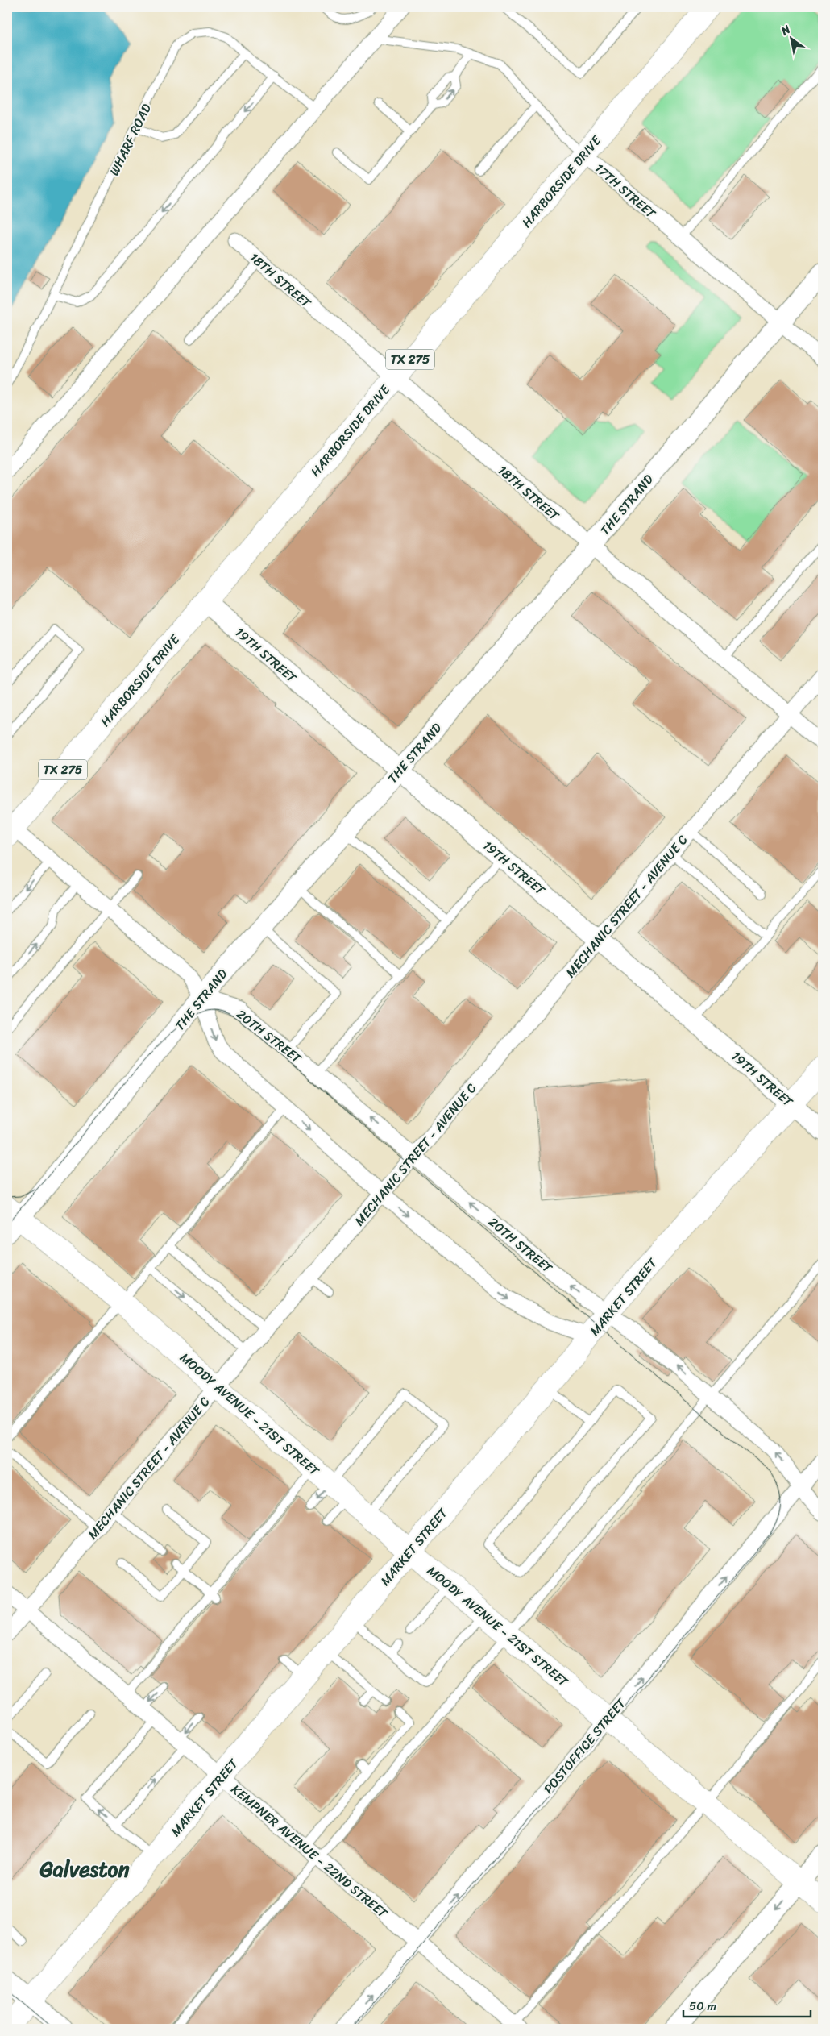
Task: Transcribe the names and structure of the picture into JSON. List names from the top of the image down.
{
  "streets": {
    "main road": [
      "HARBORSIDE DRIVE",
      "TX 275",
      "MARKET STREET",
      "MOODY AVENUE - 21ST STREET"
    ],
    "street": [
      "17TH STREET",
      "18TH STREET",
      "THE STRAND",
      "19TH STREET",
      "MECHANIC STREET - AVENUE C",
      "20TH STREET",
      "POSTOFFICE STREET",
      "KEMPNER AVENUE - 22ND STREET"
    ],
    "lane": ["WHARF ROAD"]
  },
  "crossings": [
    ["HARBORSIDE DRIVE", "17TH STREET"],
    ["HARBORSIDE DRIVE", "18TH STREET"],
    ["HARBORSIDE DRIVE", "19TH STREET"],
    ["17TH STREET", "THE STRAND"],
    ["18TH STREET", "THE STRAND"],
    ["18TH STREET", "MECHANIC STREET - AVENUE C"],
    ["THE STRAND", "19TH STREET"],
    ["THE STRAND", "20TH STREET"],
    ["THE STRAND", "MOODY AVENUE - 21ST STREET"],
    ["19TH STREET", "MECHANIC STREET - AVENUE C"],
    ["19TH STREET", "MARKET STREET"],
    ["MECHANIC STREET - AVENUE C", "20TH STREET"],
    ["MECHANIC STREET - AVENUE C", "MOODY AVENUE - 21ST STREET"],
    ["MECHANIC STREET - AVENUE C", "KEMPNER AVENUE - 22ND STREET"],
    ["20TH STREET", "MARKET STREET"],
    ["20TH STREET", "POSTOFFICE STREET"],
    ["MARKET STREET", "MOODY AVENUE - 21ST STREET"],
    ["MARKET STREET", "KEMPNER AVENUE - 22ND STREET"],
    ["MOODY AVENUE - 21ST STREET", "POSTOFFICE STREET"],
    ["POSTOFFICE STREET", "KEMPNER AVENUE - 22ND STREET"]
  ],
  "one_way": ["POSTOFFICE STREET"],
  "districts": ["Galveston"],
  "scale_bar": "50 m",
  "north": "top left"
}
